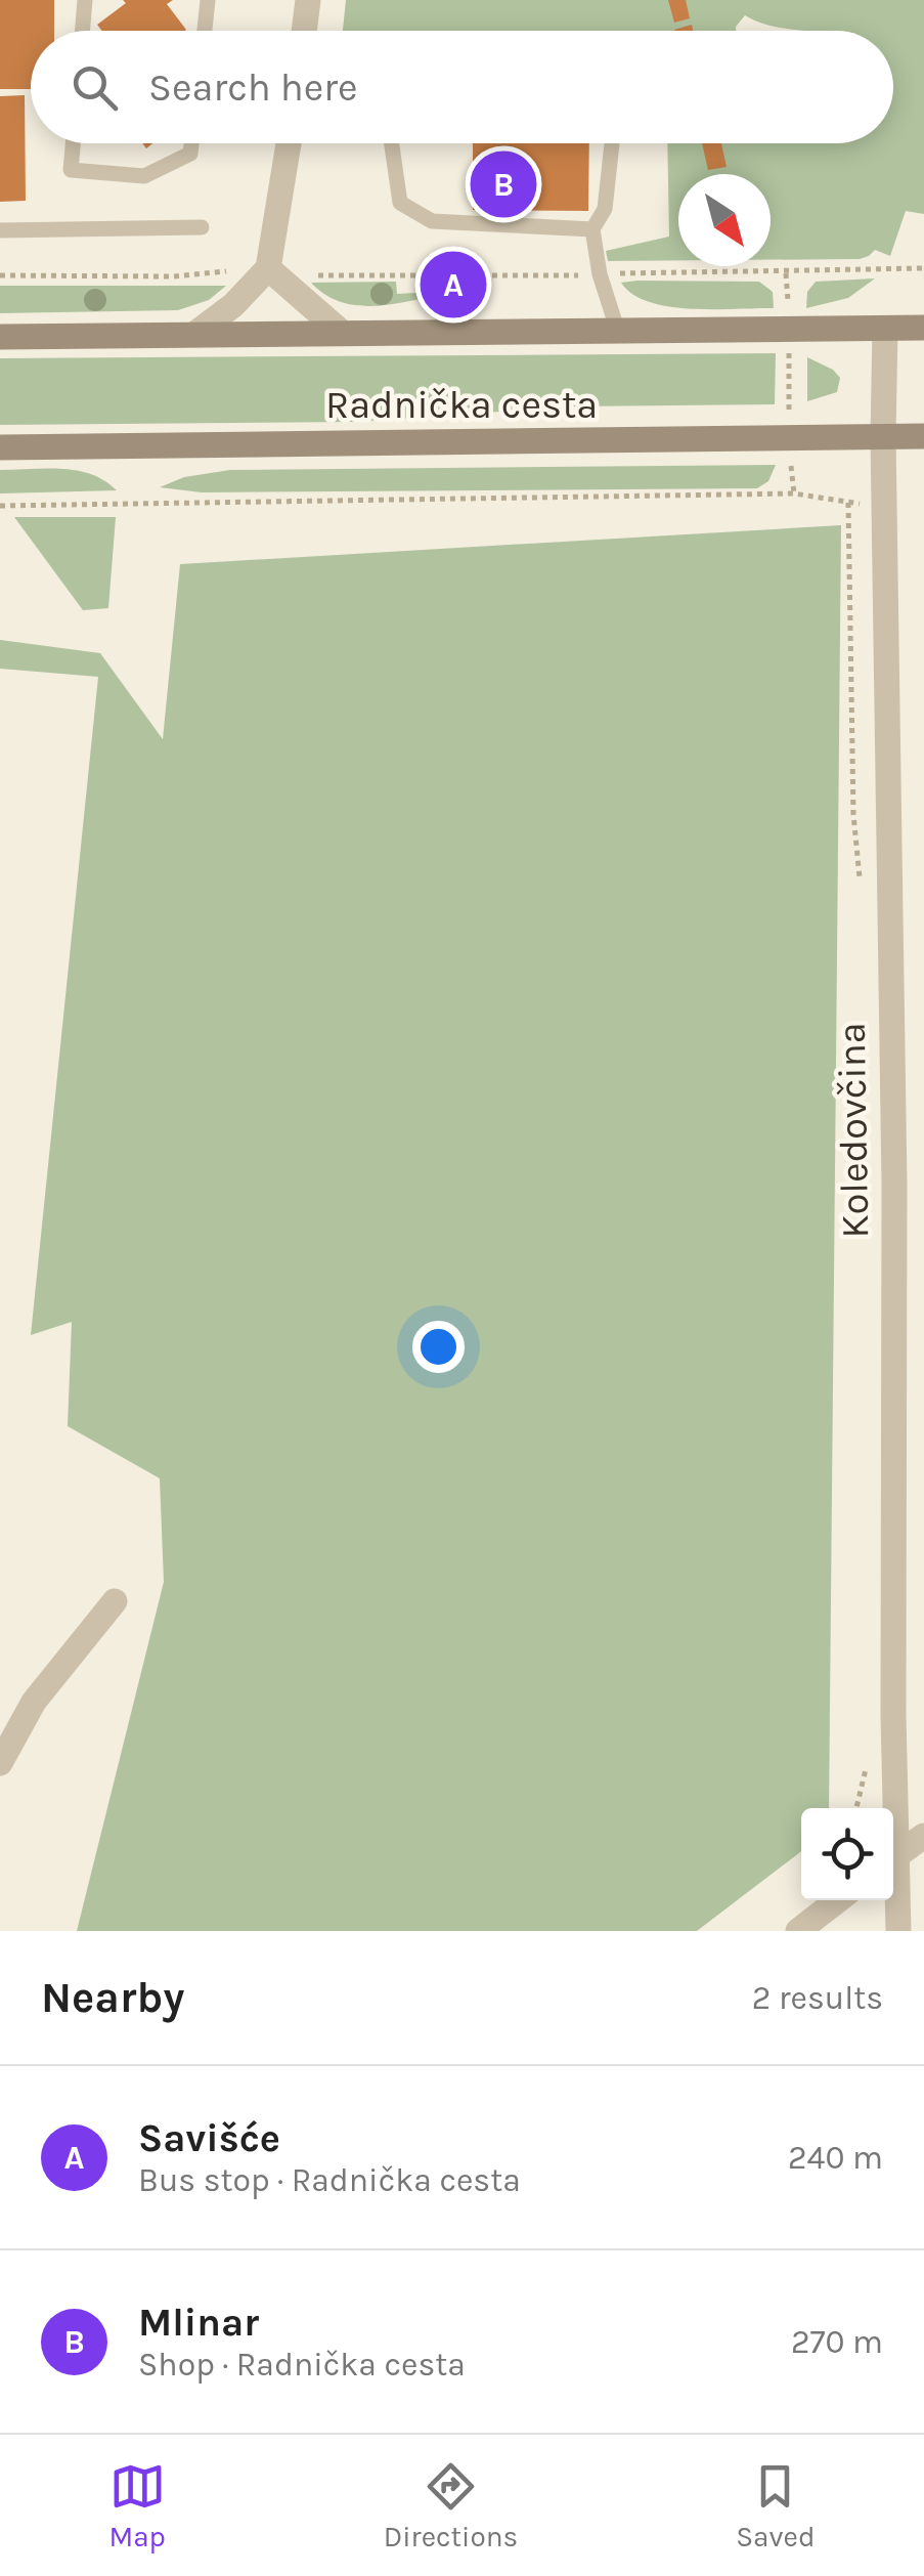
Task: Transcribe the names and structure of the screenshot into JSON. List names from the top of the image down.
{
  "streets": {
    "main road": ["Radnička cesta"],
    "street": ["Koledovčina"]
  },
  "crossings": [
    ["Radnička cesta", "Koledovčina"]
  ],
  "north": "bottom right",
  "page": {
    "search": "Search here",
    "pins": ["B", "A"],
    "heading": ["Nearby", "2 results"],
    "list": [
      {
        "mark": "A",
        "name": "Savišće",
        "note": "Bus stop · Radnička cesta",
        "value": "240 m"
      },
      {
        "mark": "B",
        "name": "Mlinar",
        "note": "Shop · Radnička cesta",
        "value": "270 m"
      }
    ],
    "nav": ["Map", "Directions", "Saved"]
  }
}
